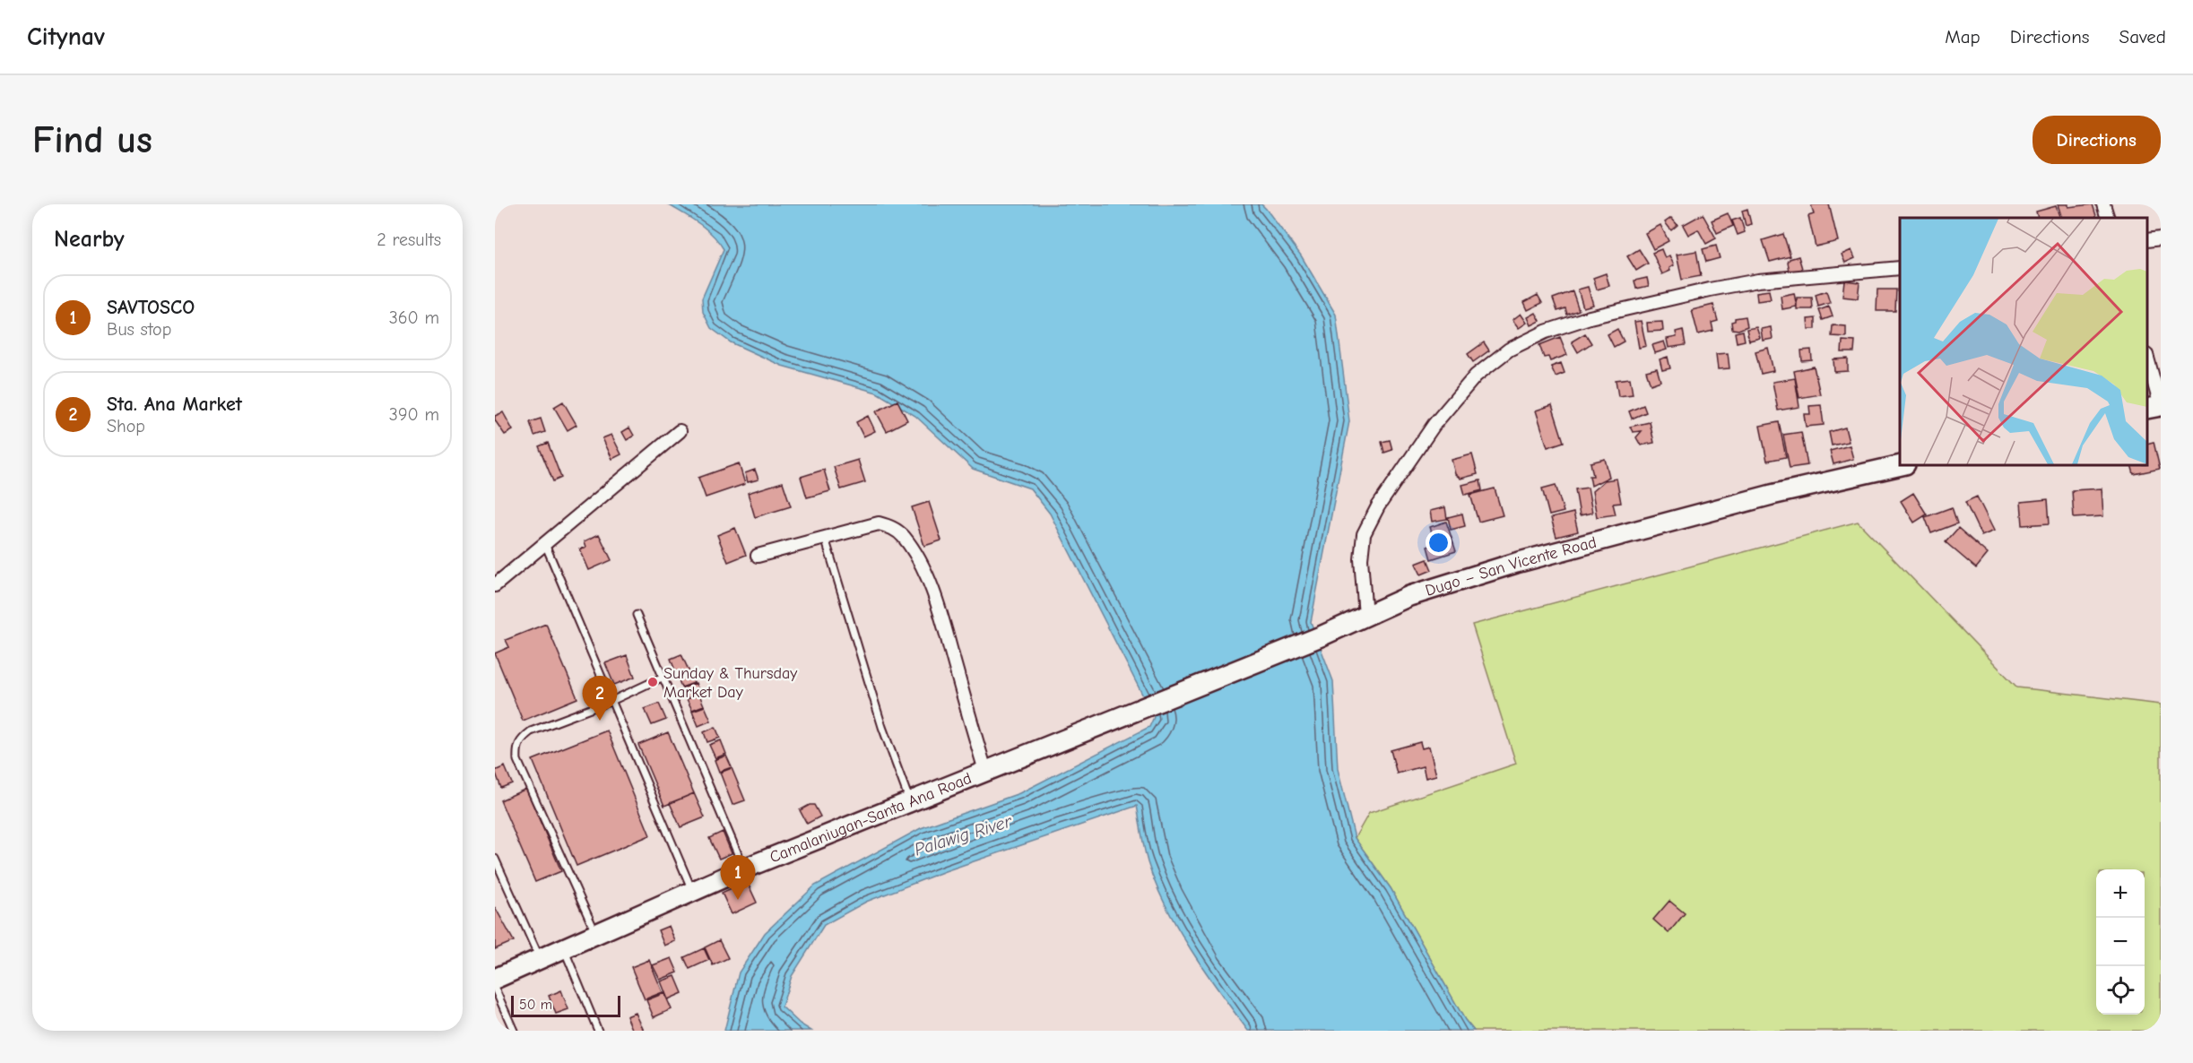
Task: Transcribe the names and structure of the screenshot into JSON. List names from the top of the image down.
{
  "streets": {
    "main road": ["Dugo – San Vicente Road", "Camalaniugan-Santa Ana Road"]
  },
  "crossings": [
    ["Dugo – San Vicente Road", "Camalaniugan-Santa Ana Road"]
  ],
  "water": ["Palawig River"],
  "places": ["Sunday & Thursday Market Day"],
  "scale_bar": "50 m",
  "page": {
    "header": "Citynav",
    "nav": ["Map", "Directions", "Saved"],
    "buttons": "Directions",
    "title": "Find us",
    "heading": ["Nearby", "2 results"],
    "list": [
      {
        "mark": "1",
        "name": "SAVTOSCO",
        "note": "Bus stop",
        "value": "360 m"
      },
      {
        "mark": "2",
        "name": "Sta. Ana Market",
        "note": "Shop",
        "value": "390 m"
      }
    ],
    "pins": ["2", "1"],
    "map_buttons": ["+", "−"],
    "scale": "50 m"
  }
}
